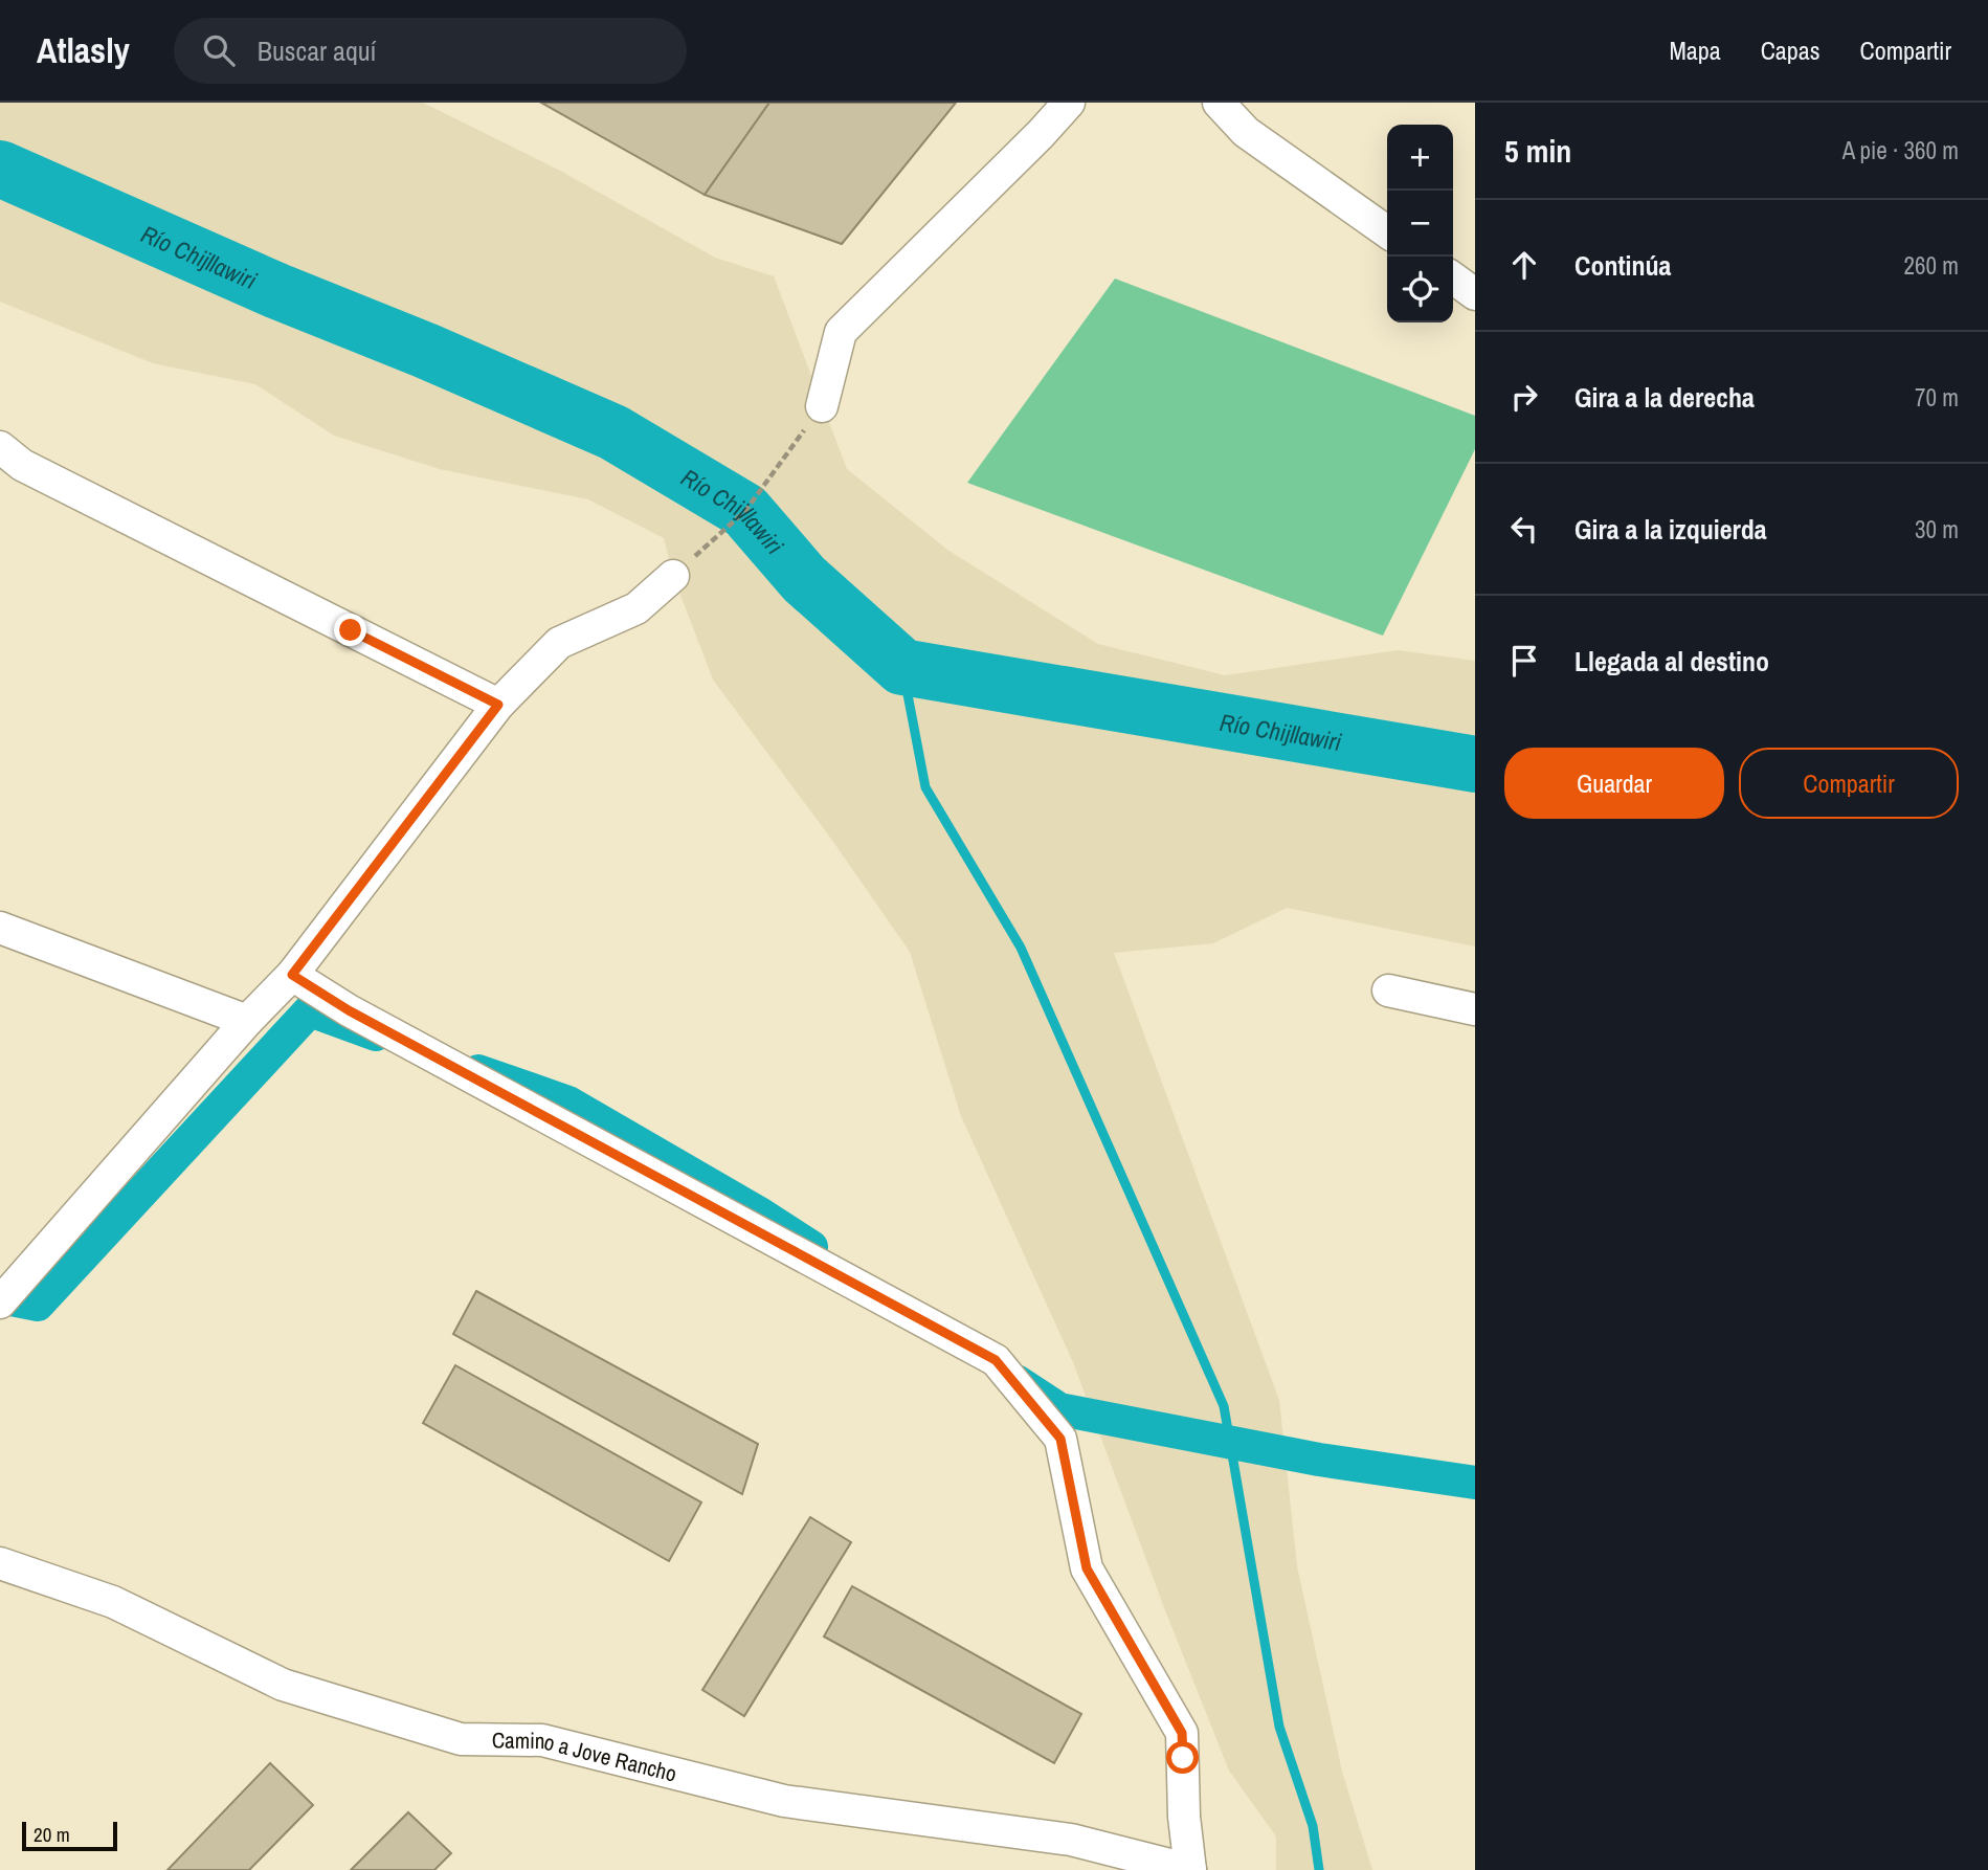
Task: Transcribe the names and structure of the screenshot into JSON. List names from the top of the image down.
{
  "streets": {
    "street": ["Camino a Jove Rancho"]
  },
  "water": ["Río Chijllawiri"],
  "scale_bar": "20 m",
  "page": {
    "header": "Atlasly",
    "search": "Buscar aquí",
    "nav": ["Mapa", "Capas", "Compartir"],
    "heading": ["5 min", "A pie · 360 m"],
    "map_buttons": ["+", "−"],
    "list": [
      ["Continúa", "260 m"],
      ["Gira a la derecha", "70 m"],
      ["Gira a la izquierda", "30 m"],
      "Llegada al destino"
    ],
    "buttons": ["Guardar", "Compartir"],
    "scale": "20 m"
  }
}
